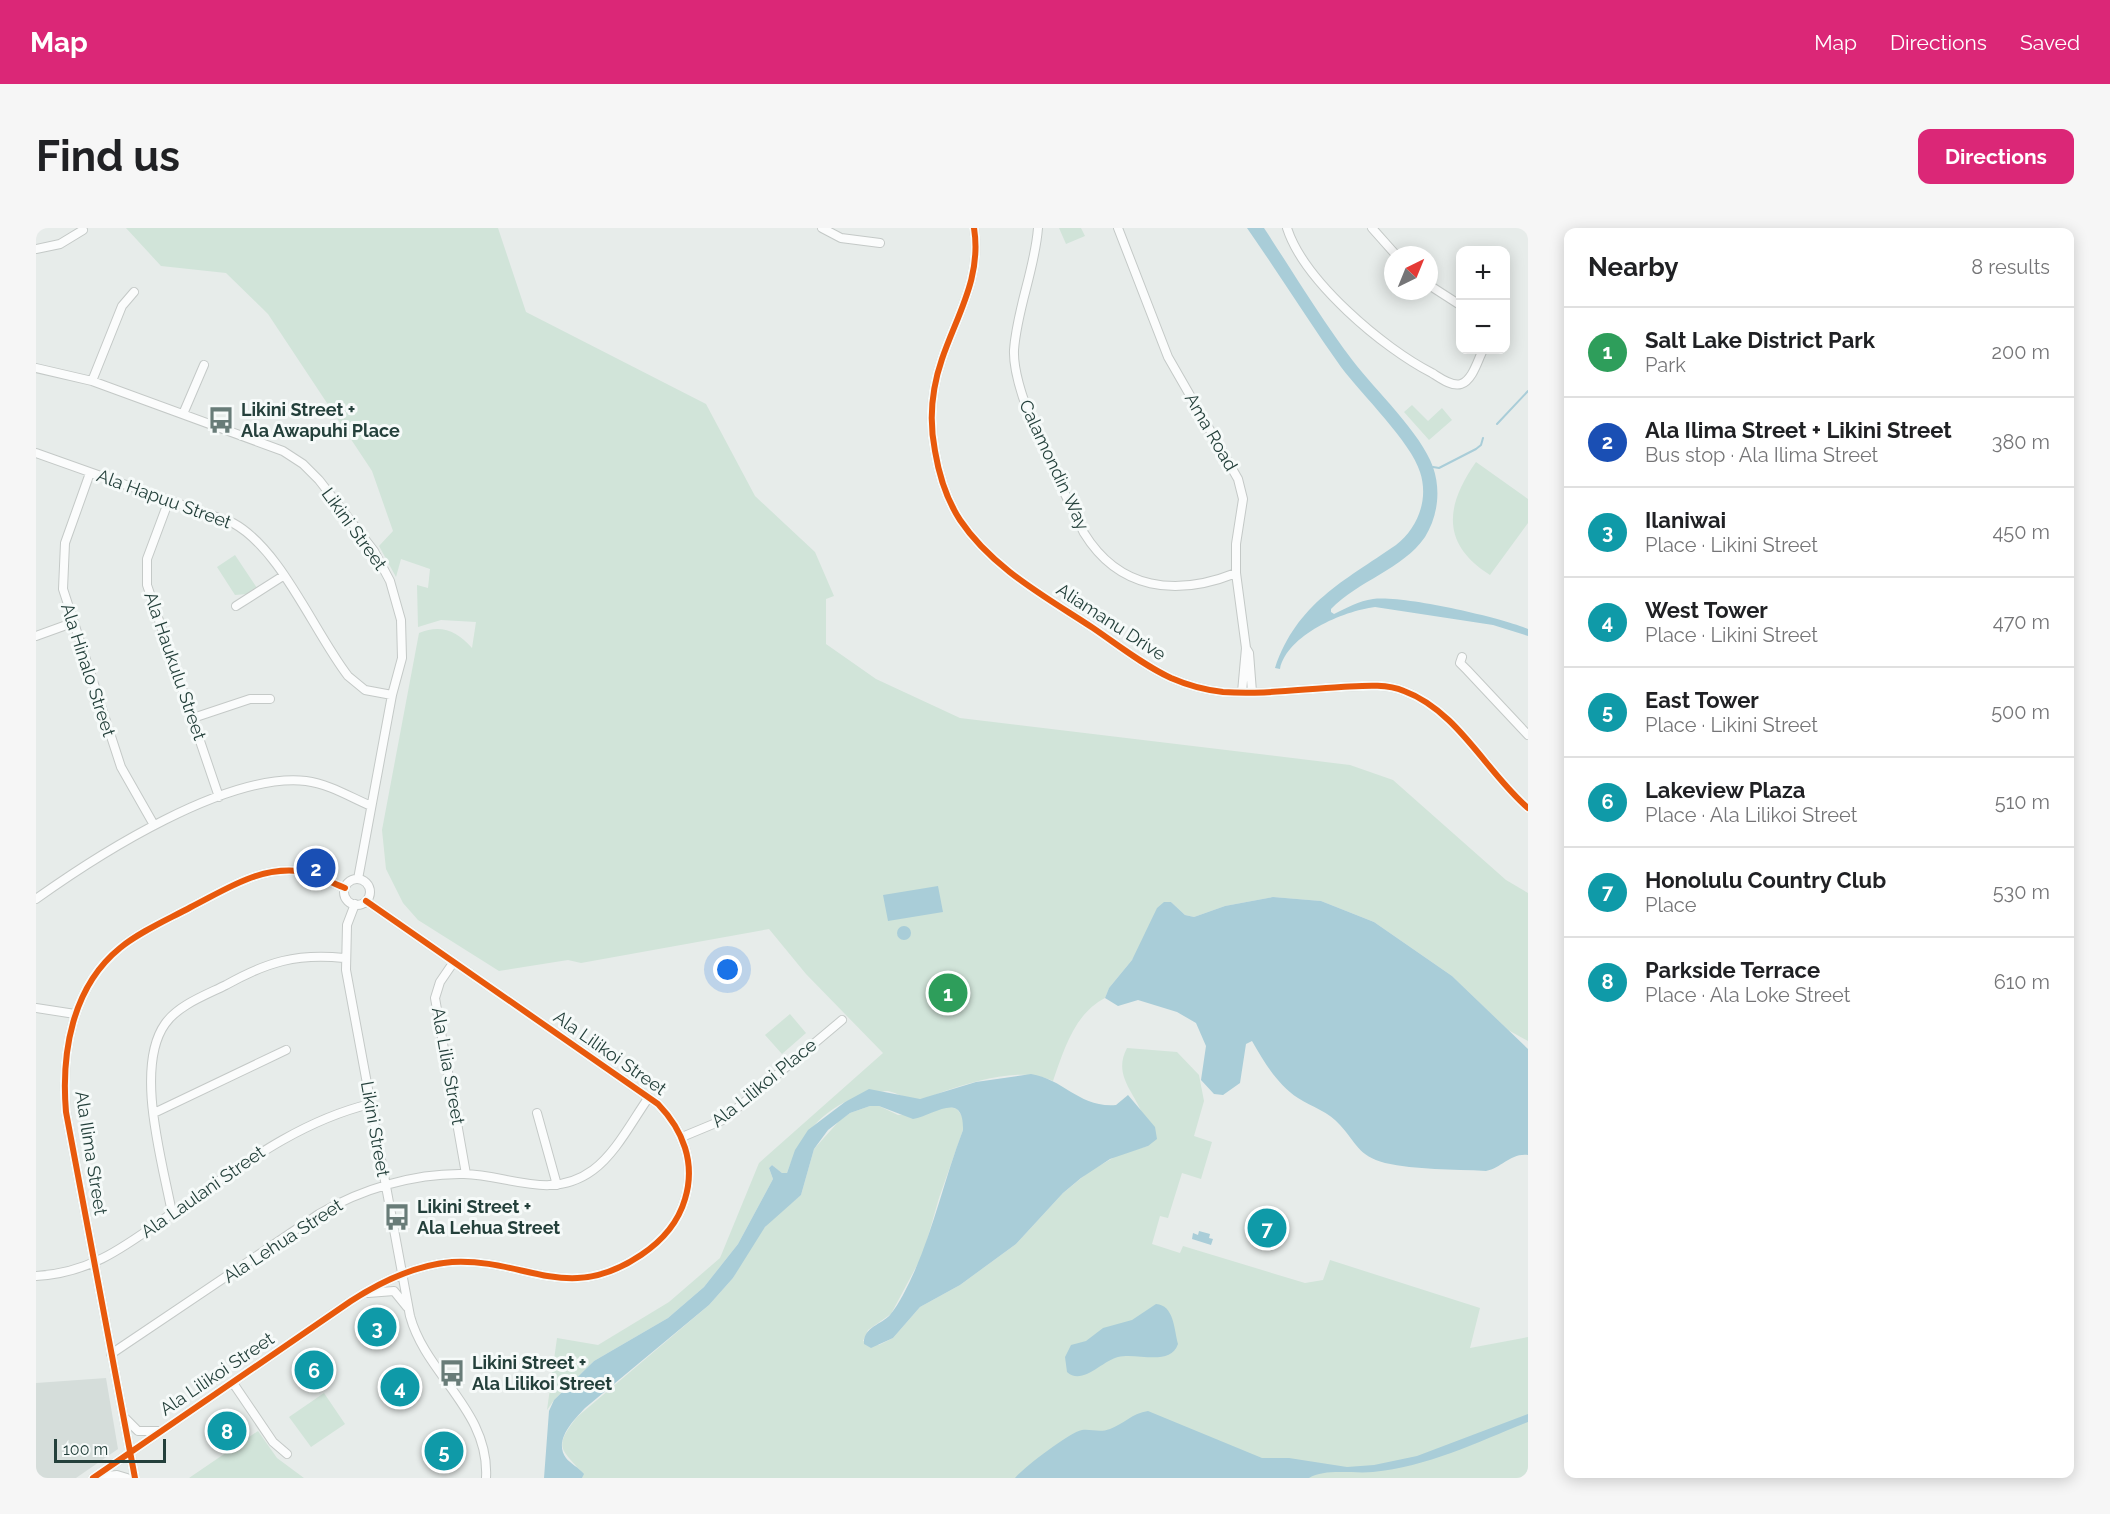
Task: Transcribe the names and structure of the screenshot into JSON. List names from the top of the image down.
{
  "streets": {
    "street": [
      "Ama Road",
      "Calamondin Way",
      "Ala Hapuu Street",
      "Likini Street",
      "Aliamanu Drive",
      "Ala Haukulu Street",
      "Ala Hinalo Street",
      "Ala Lilikoi Street",
      "Ala Lilia Street",
      "Ala Lilikoi Place",
      "Ala Ilima Street",
      "Ala Laulani Street",
      "Ala Lehua Street"
    ]
  },
  "crossings": [
    ["Ama Road", "Calamondin Way"],
    ["Ama Road", "Aliamanu Drive"],
    ["Ala Hapuu Street", "Likini Street"],
    ["Ala Hapuu Street", "Ala Haukulu Street"],
    ["Ala Hapuu Street", "Ala Hinalo Street"],
    ["Likini Street", "Ala Lilikoi Street"],
    ["Likini Street", "Ala Ilima Street"],
    ["Likini Street", "Ala Laulani Street"],
    ["Likini Street", "Ala Lehua Street"],
    ["Ala Lilikoi Street", "Ala Lilia Street"],
    ["Ala Lilikoi Street", "Ala Lilikoi Place"],
    ["Ala Lilikoi Street", "Ala Ilima Street"],
    ["Ala Lilikoi Street", "Ala Lehua Street"],
    ["Ala Lilia Street", "Ala Lehua Street"],
    ["Ala Ilima Street", "Ala Laulani Street"],
    ["Ala Ilima Street", "Ala Lehua Street"]
  ],
  "places": {
    "bus stop": ["Likini Street + Ala Awapuhi Place", "Likini Street + Ala Lehua Street", "Likini Street + Ala Lilikoi Street"]
  },
  "scale_bar": "100 m",
  "north": "top right",
  "page": {
    "header": "Map",
    "nav": ["Map", "Directions", "Saved"],
    "buttons": "Directions",
    "title": "Find us",
    "heading": ["Nearby", "8 results"],
    "map_buttons": ["+", "−"],
    "list": [
      {
        "mark": "1",
        "name": "Salt Lake District Park",
        "note": "Park",
        "value": "200 m"
      },
      {
        "mark": "2",
        "name": "Ala Ilima Street + Likini Street",
        "note": "Bus stop · Ala Ilima Street",
        "value": "380 m"
      },
      {
        "mark": "3",
        "name": "Ilaniwai",
        "note": "Place · Likini Street",
        "value": "450 m"
      },
      {
        "mark": "4",
        "name": "West Tower",
        "note": "Place · Likini Street",
        "value": "470 m"
      },
      {
        "mark": "5",
        "name": "East Tower",
        "note": "Place · Likini Street",
        "value": "500 m"
      },
      {
        "mark": "6",
        "name": "Lakeview Plaza",
        "note": "Place · Ala Lilikoi Street",
        "value": "510 m"
      },
      {
        "mark": "7",
        "name": "Honolulu Country Club",
        "note": "Place",
        "value": "530 m"
      },
      {
        "mark": "8",
        "name": "Parkside Terrace",
        "note": "Place · Ala Loke Street",
        "value": "610 m"
      }
    ],
    "pins": [
      "2",
      "1",
      "7",
      "3",
      "6",
      "4",
      "8",
      "5"
    ],
    "scale": "100 m"
  }
}
